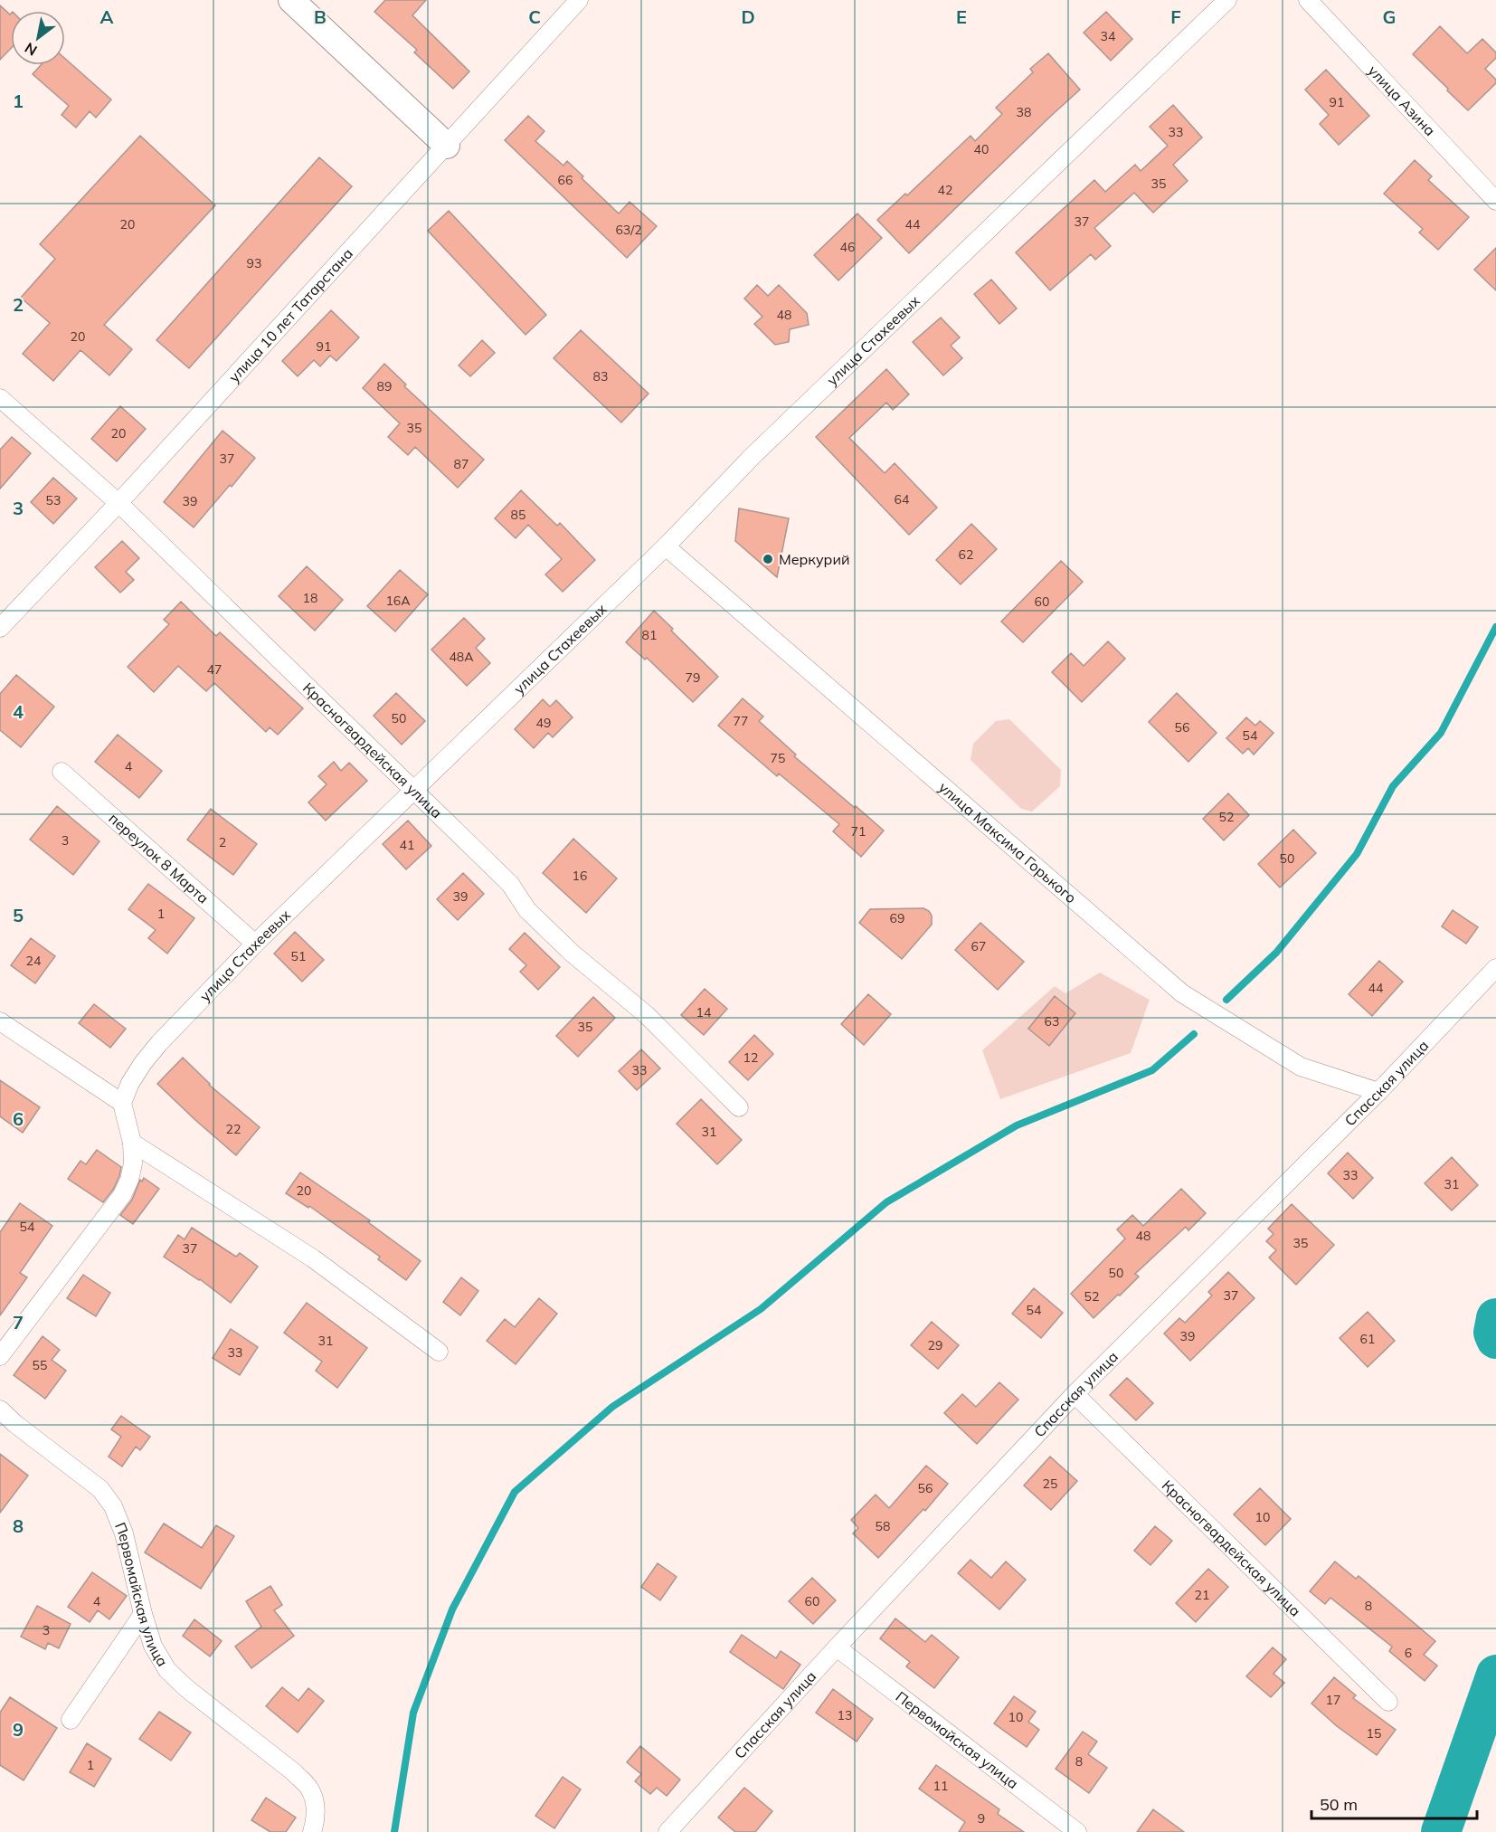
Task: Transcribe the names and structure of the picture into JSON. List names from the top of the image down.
{
  "streets": {
    "street": [
      "улица Азина",
      "улица 10 лет Татарстана",
      "улица Стахеевых",
      "Красногвардейская улица",
      "улица Максима Горького",
      "переулок 8 Марта",
      "Спасская улица",
      "Первомайская улица"
    ]
  },
  "crossings": [
    ["улица 10 лет Татарстана", "Красногвардейская улица"],
    ["улица Стахеевых", "Красногвардейская улица"],
    ["улица Стахеевых", "улица Максима Горького"],
    ["улица Стахеевых", "переулок 8 Марта"],
    ["Красногвардейская улица", "Спасская улица"],
    ["улица Максима Горького", "Спасская улица"],
    ["Спасская улица", "Первомайская улица"]
  ],
  "places": ["Меркурий"],
  "house_numbers": [
    "34",
    "91",
    "38",
    "33",
    "40",
    "66",
    "35",
    "42",
    "37",
    "20",
    "44",
    "63/2",
    "46",
    "93",
    "48",
    "20",
    "91",
    "83",
    "89",
    "35",
    "20",
    "37",
    "87",
    "64",
    "53",
    "39",
    "85",
    "62",
    "18",
    "16А",
    "60",
    "81",
    "48А",
    "47",
    "79",
    "50",
    "77",
    "49",
    "56",
    "54",
    "75",
    "4",
    "52",
    "71",
    "3",
    "2",
    "41",
    "50",
    "16",
    "39",
    "1",
    "69",
    "67",
    "51",
    "24",
    "44",
    "14",
    "63",
    "35",
    "12",
    "33",
    "22",
    "31",
    "33",
    "31",
    "20",
    "54",
    "48",
    "35",
    "37",
    "50",
    "37",
    "52",
    "54",
    "39",
    "61",
    "31",
    "29",
    "33",
    "55",
    "25",
    "56",
    "10",
    "58",
    "21",
    "4",
    "60",
    "8",
    "3",
    "6",
    "17",
    "13",
    "10",
    "15",
    "8",
    "1",
    "11",
    "9"
  ],
  "scale_bar": "50 m",
  "north": "bottom left",
  "grid": {
    "columns": [
      "A",
      "B",
      "C",
      "D",
      "E",
      "F",
      "G"
    ],
    "rows": [
      "1",
      "2",
      "3",
      "4",
      "5",
      "6",
      "7",
      "8",
      "9"
    ]
  }
}
